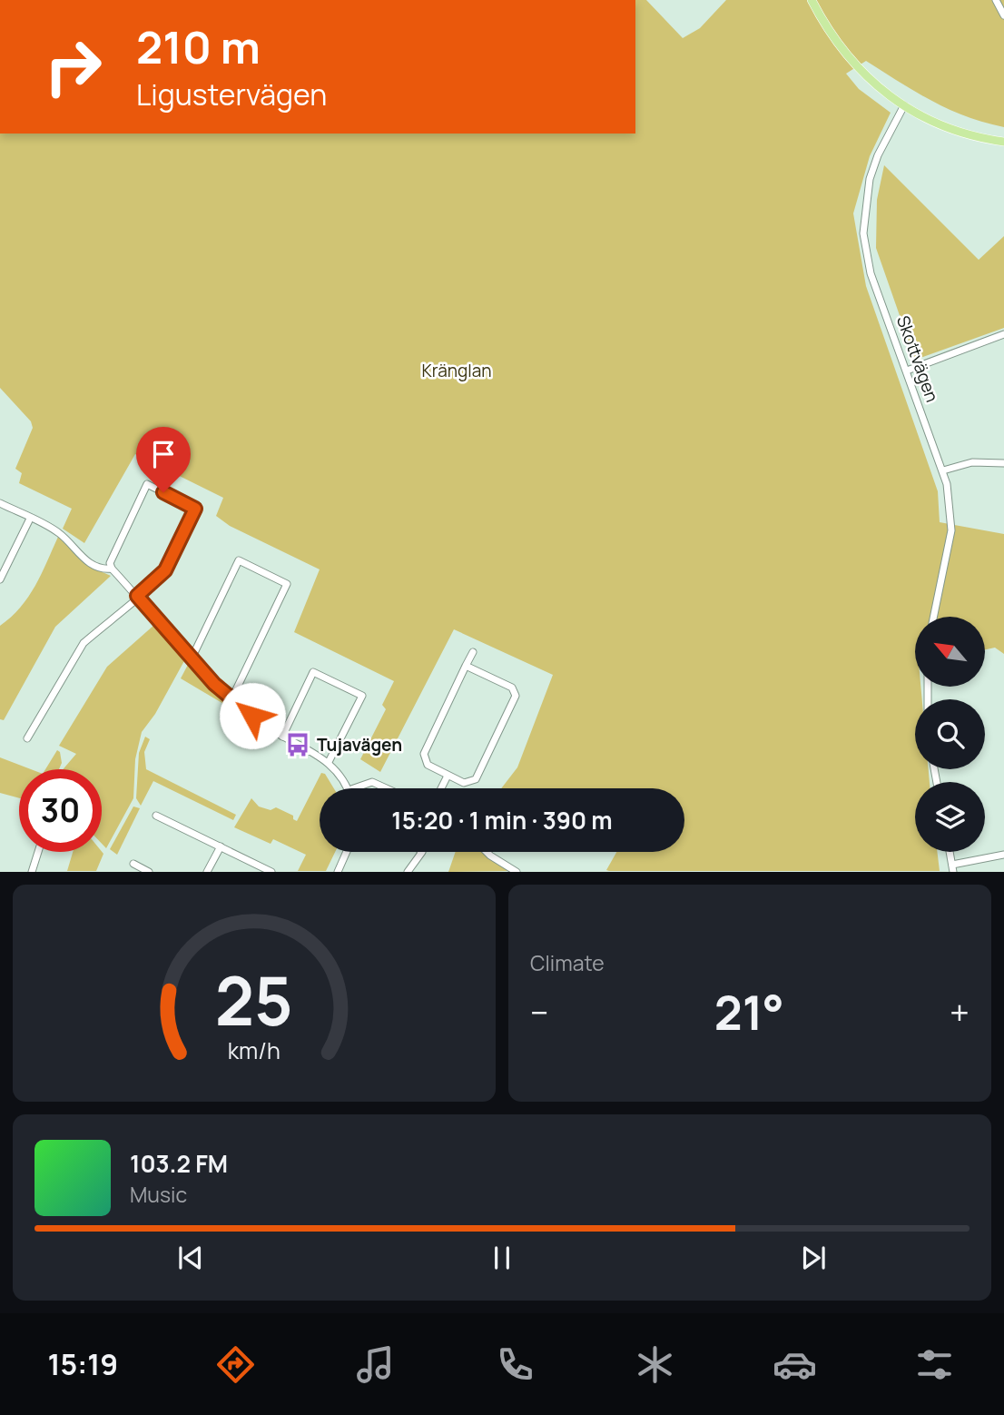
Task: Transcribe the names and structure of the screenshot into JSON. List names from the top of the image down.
{
  "streets": {
    "street": ["Skottvägen"]
  },
  "parks": ["Kränglan"],
  "places": {
    "bus stop": ["Tujavägen"]
  },
  "north": "top left",
  "page": {
    "turn": ["210 m", "Ligustervägen"],
    "limit": "30",
    "trip": "15:20 · 1 min · 390 m",
    "tile": "Climate",
    "heat": ["−", "21°", "+"],
    "song": ["103.2 FM", "Music"],
    "tabs": "15:19",
    "gauge": ["25", "km/h"]
  }
}
